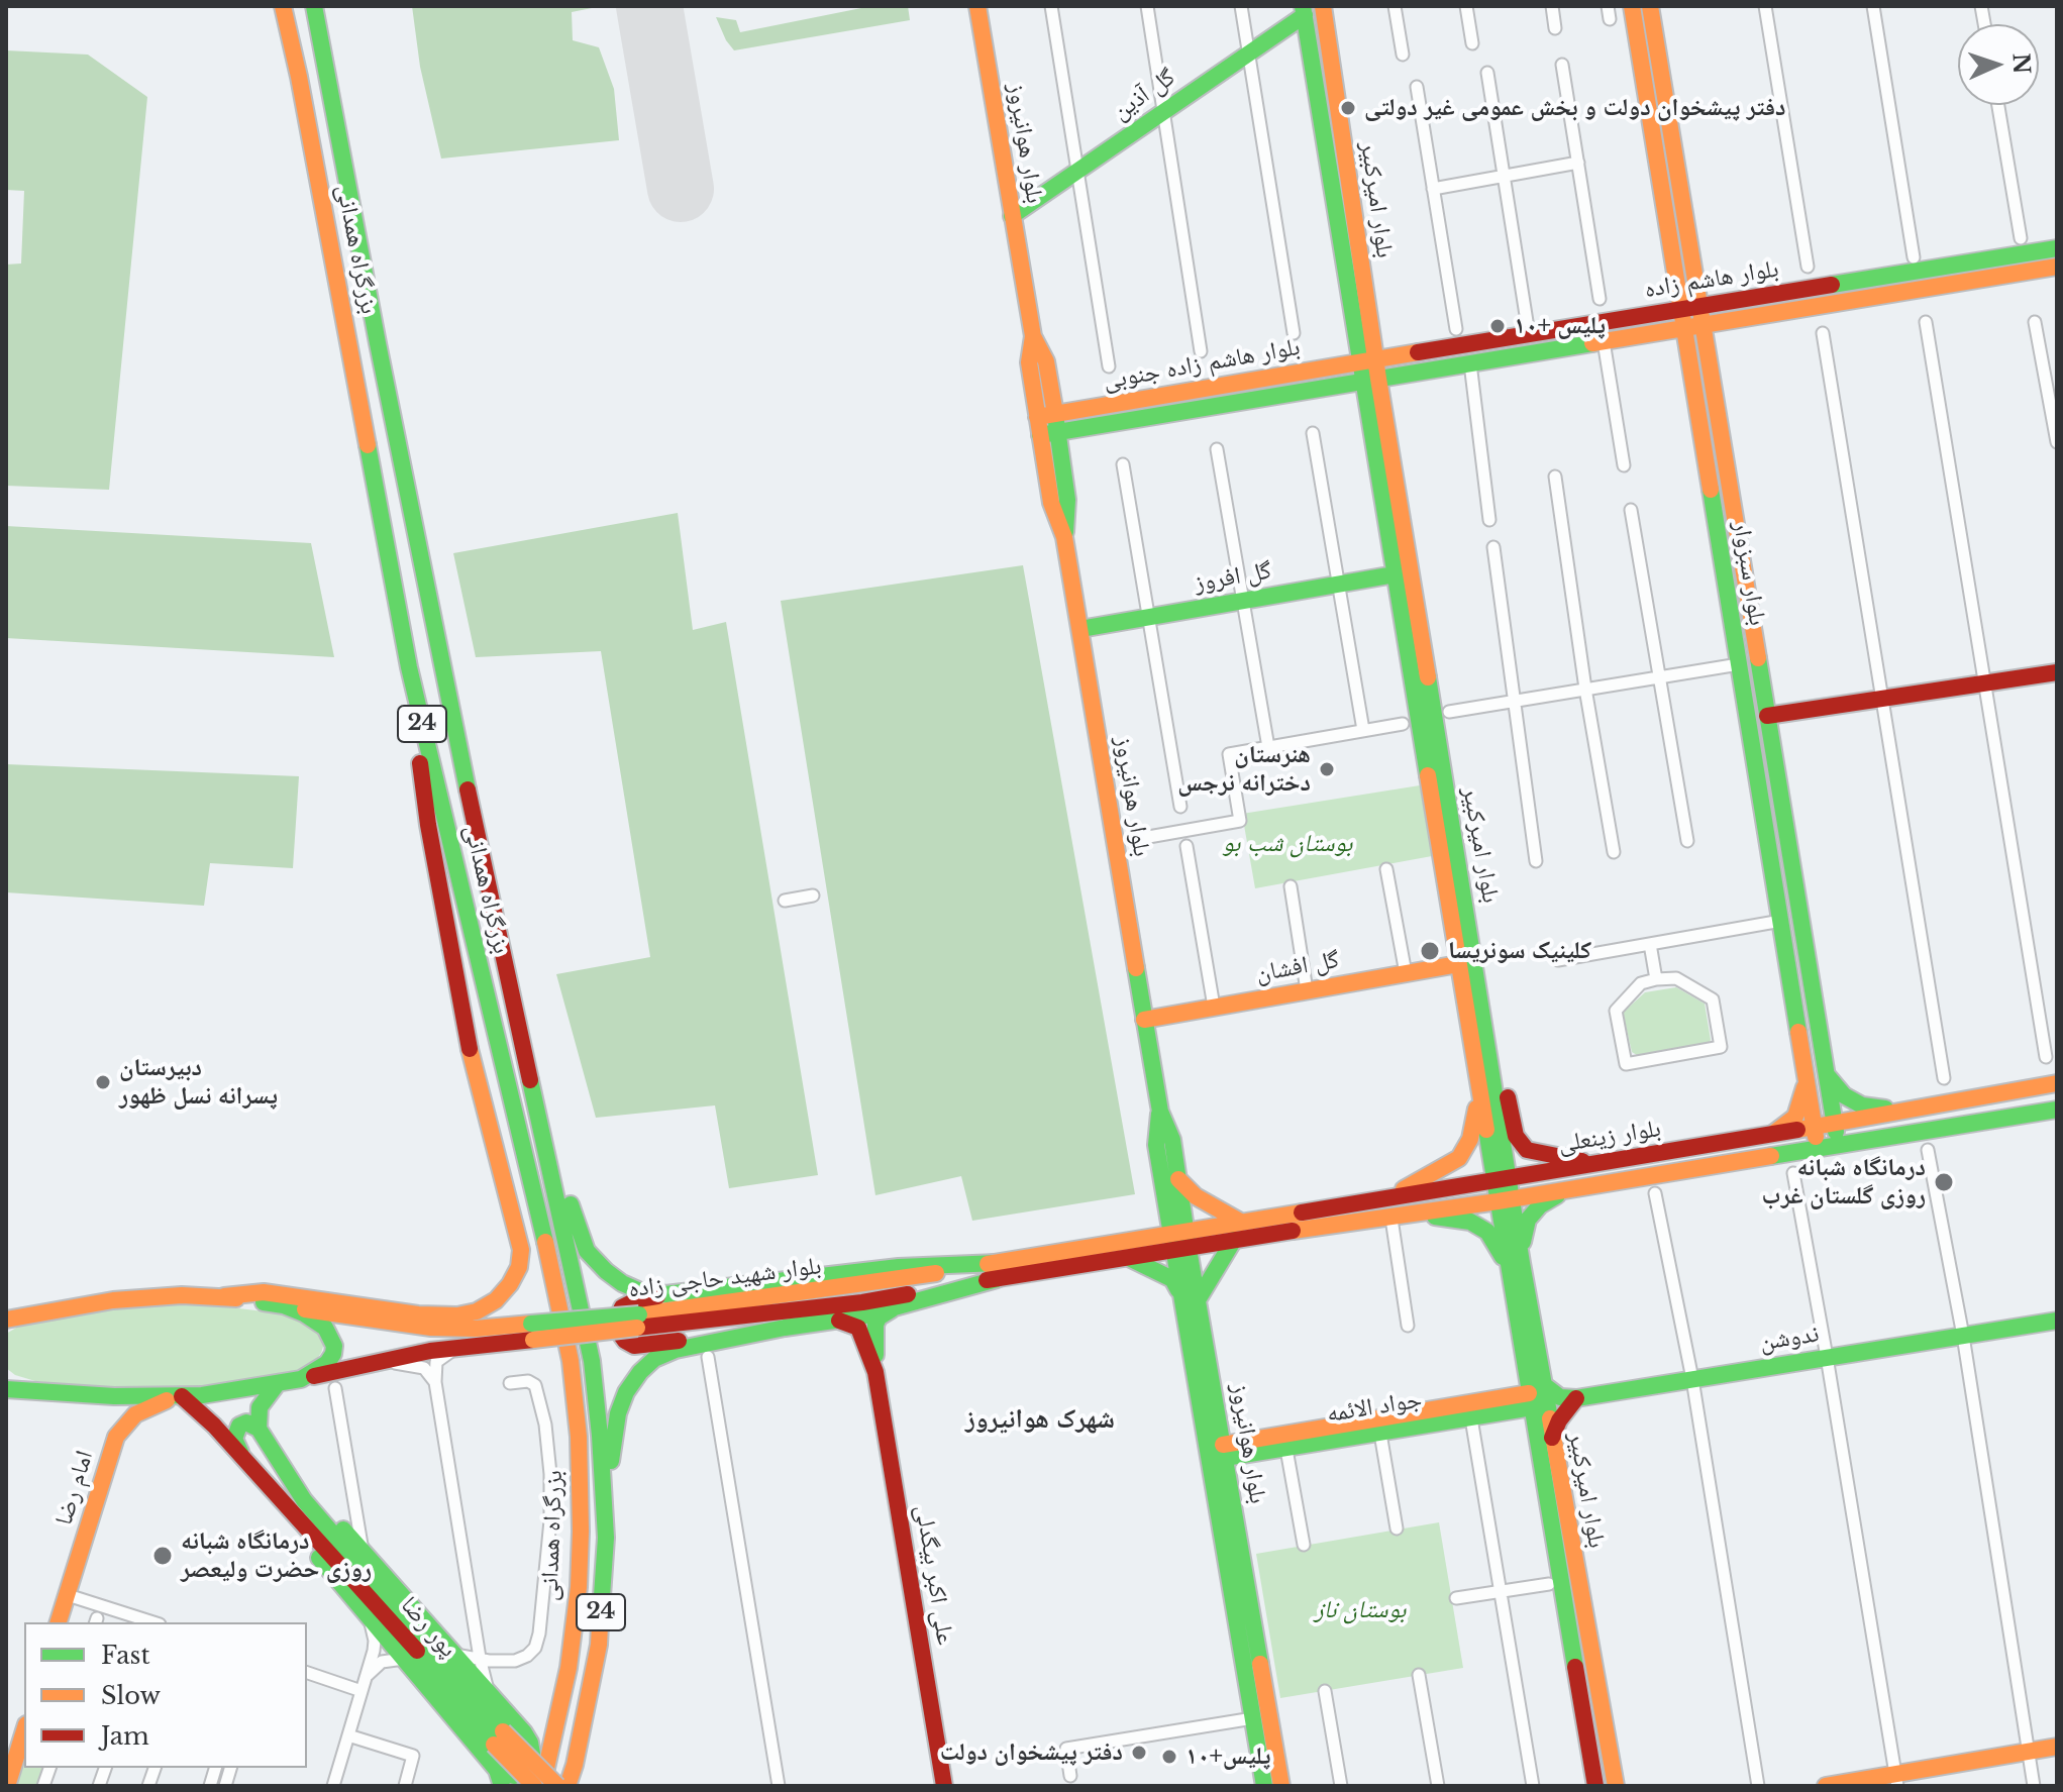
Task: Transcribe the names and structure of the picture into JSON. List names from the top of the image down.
{
  "streets": {
    "main road": [
      "گل آذین",
      "بلوار هوانیروز",
      "بلوار امیرکبیر",
      "بزرگراه همدانی",
      "بلوار هاشم زاده",
      "بلوار هاشم زاده جنوبی",
      "بلوار سبزوار",
      "گل افروز",
      "24",
      "گل افشان",
      "بلوار زینعلی",
      "بلوار شهید حاجی زاده",
      "ندوشن",
      "جواد الائمه",
      "امام رضا",
      "علی اکبر بیگدلی",
      "پور رضا"
    ]
  },
  "crossings": [
    ["گل آذین", "بلوار هوانیروز"],
    ["گل آذین", "بلوار امیرکبیر"],
    ["بلوار هوانیروز", "بلوار هاشم زاده جنوبی"],
    ["بلوار هوانیروز", "گل افروز"],
    ["بلوار هوانیروز", "گل افشان"],
    ["بلوار هوانیروز", "بلوار زینعلی"],
    ["بلوار هوانیروز", "بلوار شهید حاجی زاده"],
    ["بلوار هوانیروز", "جواد الائمه"],
    ["بلوار امیرکبیر", "بلوار هاشم زاده"],
    ["بلوار امیرکبیر", "بلوار هاشم زاده جنوبی"],
    ["بلوار امیرکبیر", "گل افروز"],
    ["بلوار امیرکبیر", "گل افشان"],
    ["بلوار امیرکبیر", "بلوار زینعلی"],
    ["بلوار امیرکبیر", "جواد الائمه"],
    ["بلوار هاشم زاده", "بلوار هاشم زاده جنوبی"],
    ["بلوار هاشم زاده", "بلوار سبزوار"],
    ["بلوار سبزوار", "بلوار زینعلی"],
    ["بلوار زینعلی", "بلوار شهید حاجی زاده"],
    ["بلوار شهید حاجی زاده", "امام رضا"],
    ["بلوار شهید حاجی زاده", "پور رضا"],
    ["امام رضا", "پور رضا"]
  ],
  "districts": ["شهرک هوانیروز"],
  "parks": ["بوستان شب بو", "بوستان ناز"],
  "places": [
    "دفتر پیشخوان دولت و بخش عمومی غیر دولتی",
    "پلیس +۱۰",
    "هنرستان دخترانه نرجس",
    "کلینیک سونریسا",
    "دبیرستان پسرانه نسل ظهور",
    "درمانگاه شبانه روزی گلستان غرب",
    "درمانگاه شبانه روزی حضرت ولیعصر",
    "دفتر پیشخوان دولت",
    "پلیس+۱۰"
  ],
  "legend": ["Fast", "Slow", "Jam"],
  "north": "right"
}
